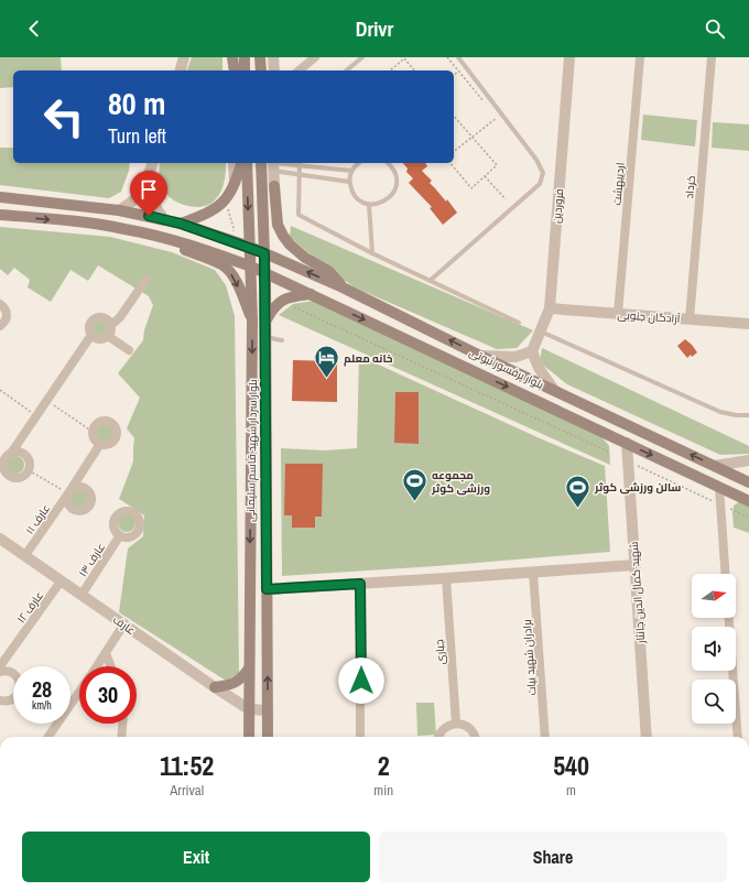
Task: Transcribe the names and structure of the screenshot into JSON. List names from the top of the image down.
{
  "streets": {
    "main road": ["بلوار پرفسور ثبوتی", "بلوار سردار شهید قاسم سلیمانی"],
    "street": [
      "اردیبهشت",
      "خرداد",
      "فروردین",
      "آزادگان جنوبی",
      "عارف ۱۱",
      "عارف ۱۳",
      "شهید کمال الدین جانثار",
      "عارف ۱۲",
      "عارف",
      "جباری",
      "برادران شهید بیات"
    ]
  },
  "crossings": [
    ["اردیبهشت", "آزادگان جنوبی"],
    ["خرداد", "آزادگان جنوبی"],
    ["فروردین", "آزادگان جنوبی"],
    ["بلوار پرفسور ثبوتی", "بلوار سردار شهید قاسم سلیمانی"],
    ["بلوار پرفسور ثبوتی", "شهید کمال الدین جانثار"],
    ["بلوار سردار شهید قاسم سلیمانی", "عارف"],
    ["عارف ۱۱", "عارف"],
    ["عارف ۱۳", "عارف"],
    ["عارف ۱۲", "عارف"]
  ],
  "places": {
    "hotel": ["خانه معلم"],
    "sports": ["مجموعه ورزشی کوثر", "سالن ورزشی کوثر"]
  },
  "north": "right",
  "page": {
    "header": "Drivr",
    "turn": ["80 m", "Turn left"],
    "speed": "28 km/h",
    "limit": "30",
    "eta": [
      "11:52",
      "Arrival",
      "2",
      "min",
      "540",
      "m"
    ],
    "buttons": ["Exit", "Share"]
  }
}
